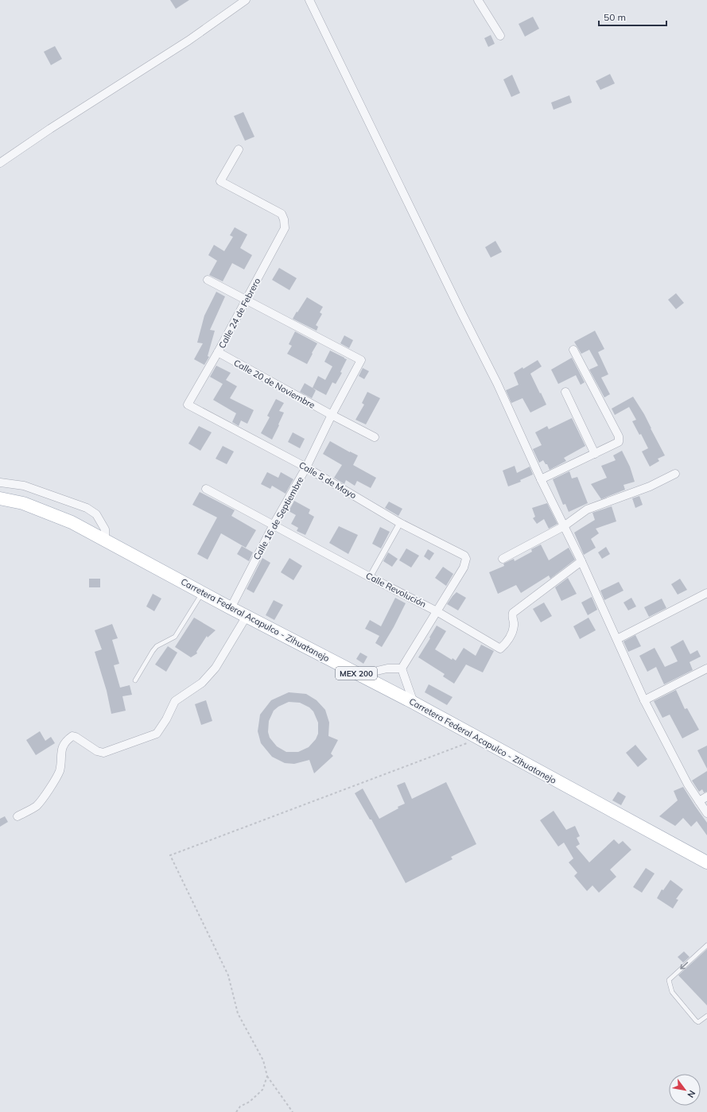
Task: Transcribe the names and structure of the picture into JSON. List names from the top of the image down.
{
  "streets": {
    "main road": ["Carretera Federal Acapulco - Zihuatanejo", "MEX 200"],
    "street": [
      "Calle 24 de Febrero",
      "Calle 20 de Noviembre",
      "Calle 5 de Mayo",
      "Calle 16 de Septiembre",
      "Calle Revolución"
    ]
  },
  "crossings": [
    ["Calle 24 de Febrero", "Calle 20 de Noviembre"],
    ["Calle 24 de Febrero", "Calle 5 de Mayo"],
    ["Calle 24 de Febrero", "Calle 16 de Septiembre"],
    ["Calle 20 de Noviembre", "Calle 16 de Septiembre"],
    ["Calle 5 de Mayo", "Calle 16 de Septiembre"],
    ["Calle 5 de Mayo", "Calle Revolución"],
    ["Calle 16 de Septiembre", "Calle Revolución"],
    ["Calle 16 de Septiembre", "Carretera Federal Acapulco - Zihuatanejo"]
  ],
  "scale_bar": "50 m",
  "north": "bottom right"
}
